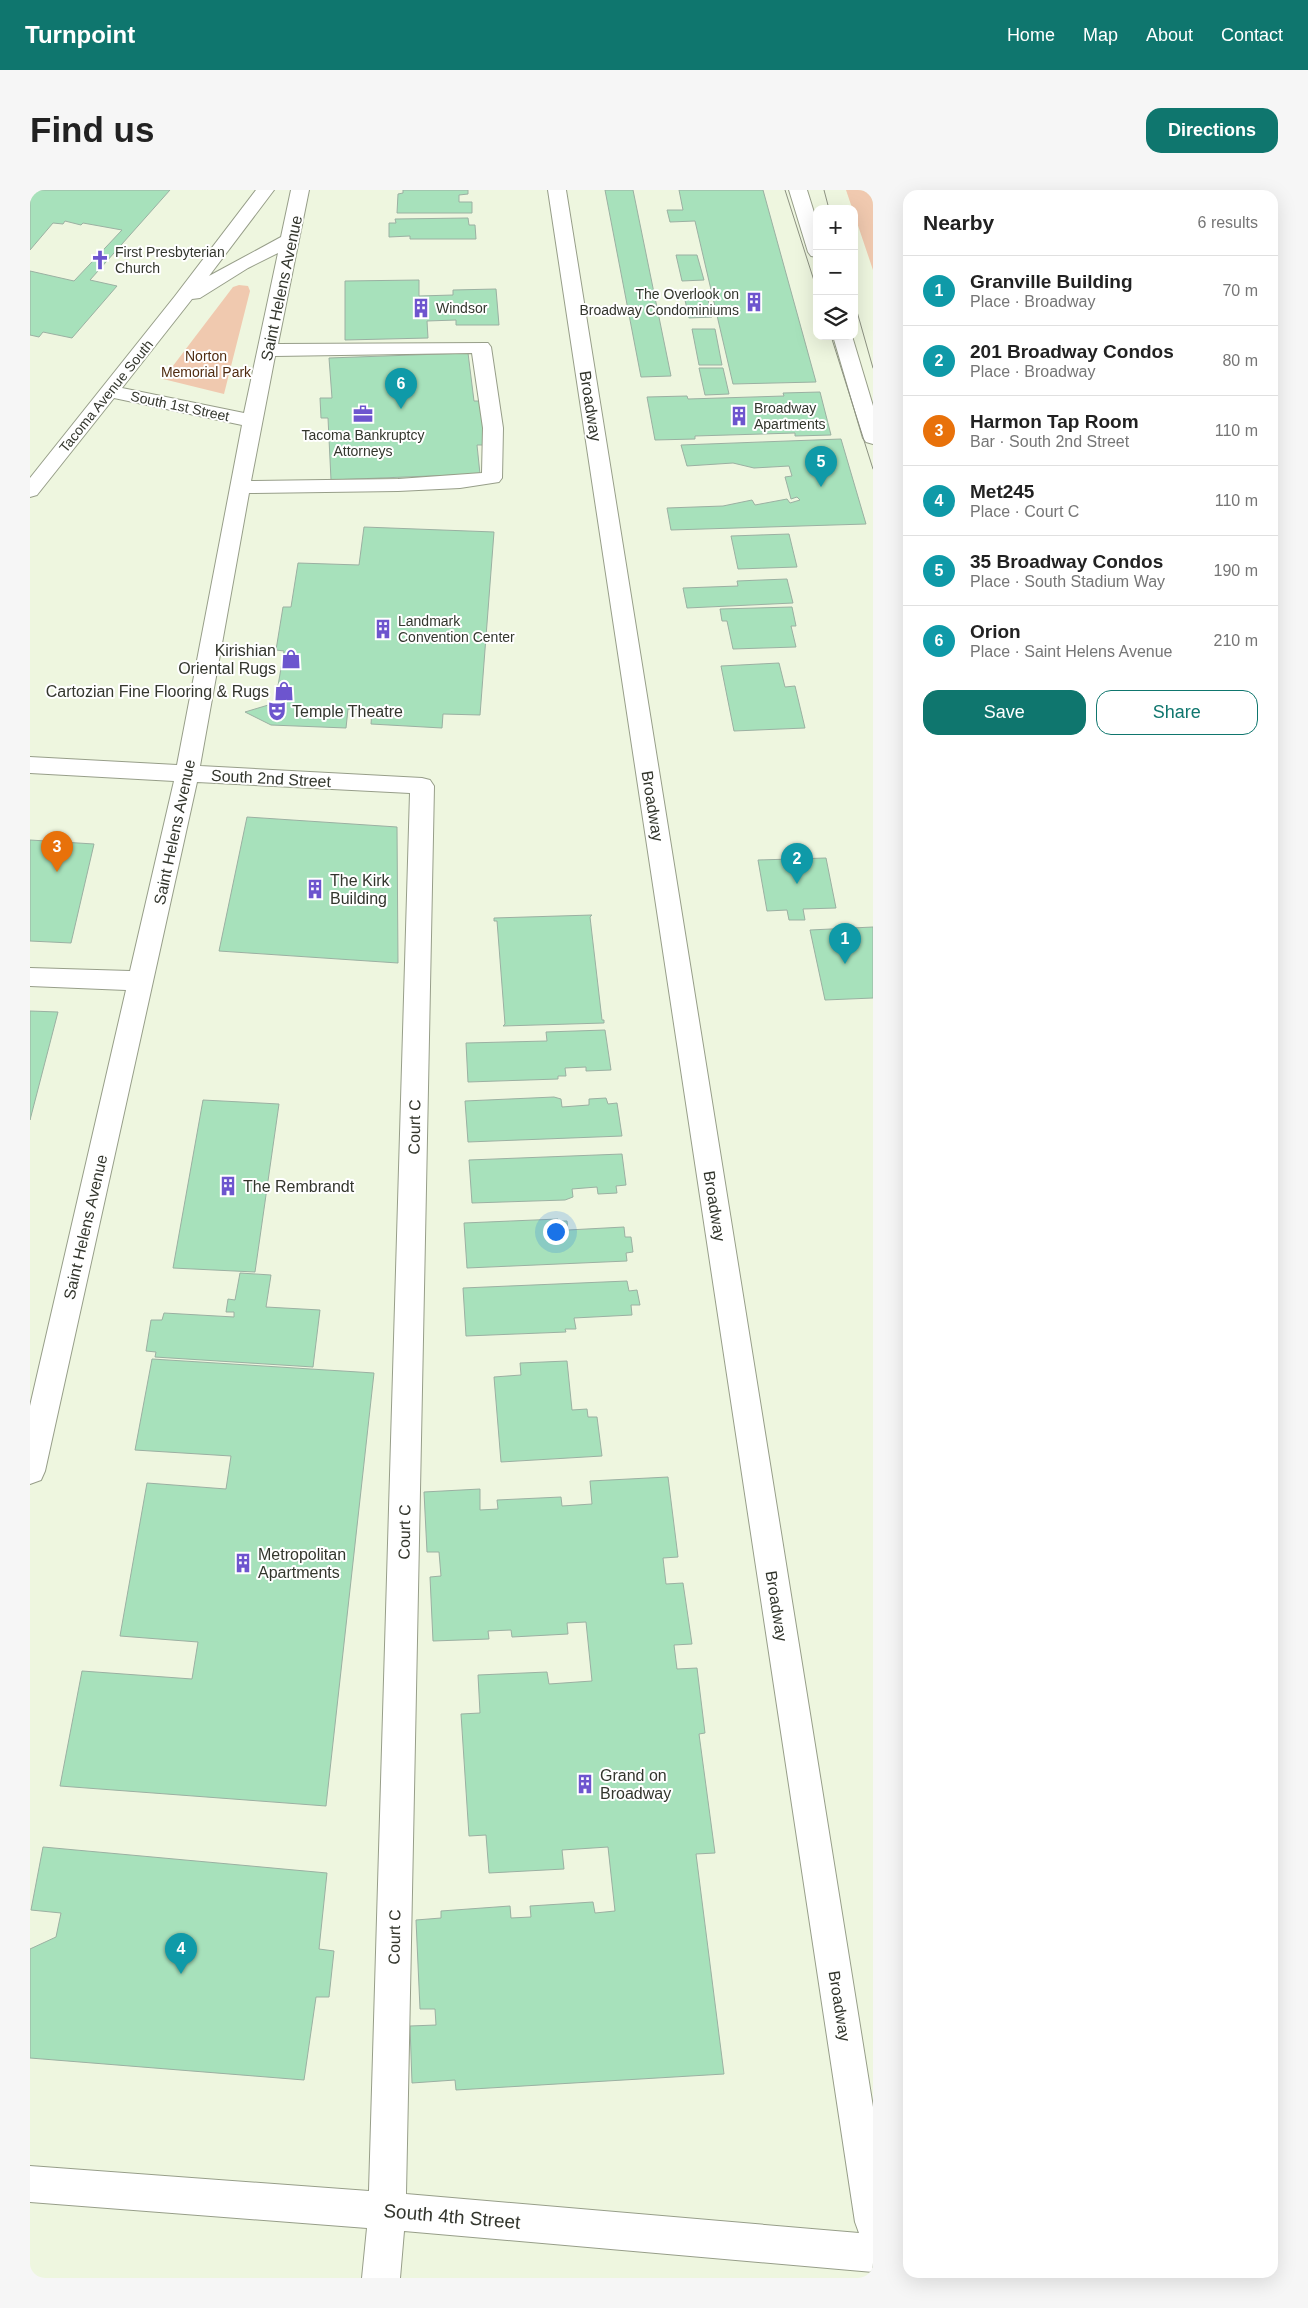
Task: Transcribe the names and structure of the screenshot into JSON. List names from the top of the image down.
{
  "streets": {
    "street": [
      "Saint Helens Avenue",
      "Tacoma Avenue South",
      "South 1st Street",
      "Broadway",
      "South 2nd Street",
      "Court C",
      "South 4th Street"
    ]
  },
  "crossings": [
    ["Saint Helens Avenue", "Tacoma Avenue South"],
    ["Saint Helens Avenue", "South 1st Street"],
    ["Saint Helens Avenue", "South 2nd Street"],
    ["Tacoma Avenue South", "South 1st Street"],
    ["South 2nd Street", "Court C"],
    ["Court C", "South 4th Street"]
  ],
  "parks": ["Norton Memorial Park"],
  "places": {
    "church": ["First Presbyterian Church"],
    "building": [
      "The Overlook on Broadway Condominiums",
      "Windsor",
      "Broadway Apartments",
      "Landmark Convention Center",
      "The Kirk Building",
      "The Rembrandt",
      "Metropolitan Apartments",
      "Grand on Broadway"
    ],
    "office": ["Tacoma Bankruptcy Attorneys"],
    "shop": ["Kirishian Oriental Rugs", "Cartozian Fine Flooring & Rugs"],
    "theatre": ["Temple Theatre"]
  },
  "page": {
    "header": "Turnpoint",
    "nav": [
      "Home",
      "Map",
      "About",
      "Contact"
    ],
    "buttons": [
      "Directions",
      ["Save", "Share"]
    ],
    "title": "Find us",
    "heading": ["Nearby", "6 results"],
    "map_buttons": ["+", "−"],
    "list": [
      {
        "mark": "1",
        "name": "Granville Building",
        "note": "Place · Broadway",
        "value": "70 m"
      },
      {
        "mark": "2",
        "name": "201 Broadway Condos",
        "note": "Place · Broadway",
        "value": "80 m"
      },
      {
        "mark": "3",
        "name": "Harmon Tap Room",
        "note": "Bar · South 2nd Street",
        "value": "110 m"
      },
      {
        "mark": "4",
        "name": "Met245",
        "note": "Place · Court C",
        "value": "110 m"
      },
      {
        "mark": "5",
        "name": "35 Broadway Condos",
        "note": "Place · South Stadium Way",
        "value": "190 m"
      },
      {
        "mark": "6",
        "name": "Orion",
        "note": "Place · Saint Helens Avenue",
        "value": "210 m"
      }
    ],
    "pins": [
      "6",
      "5",
      "3",
      "2",
      "1",
      "4"
    ]
  }
}
